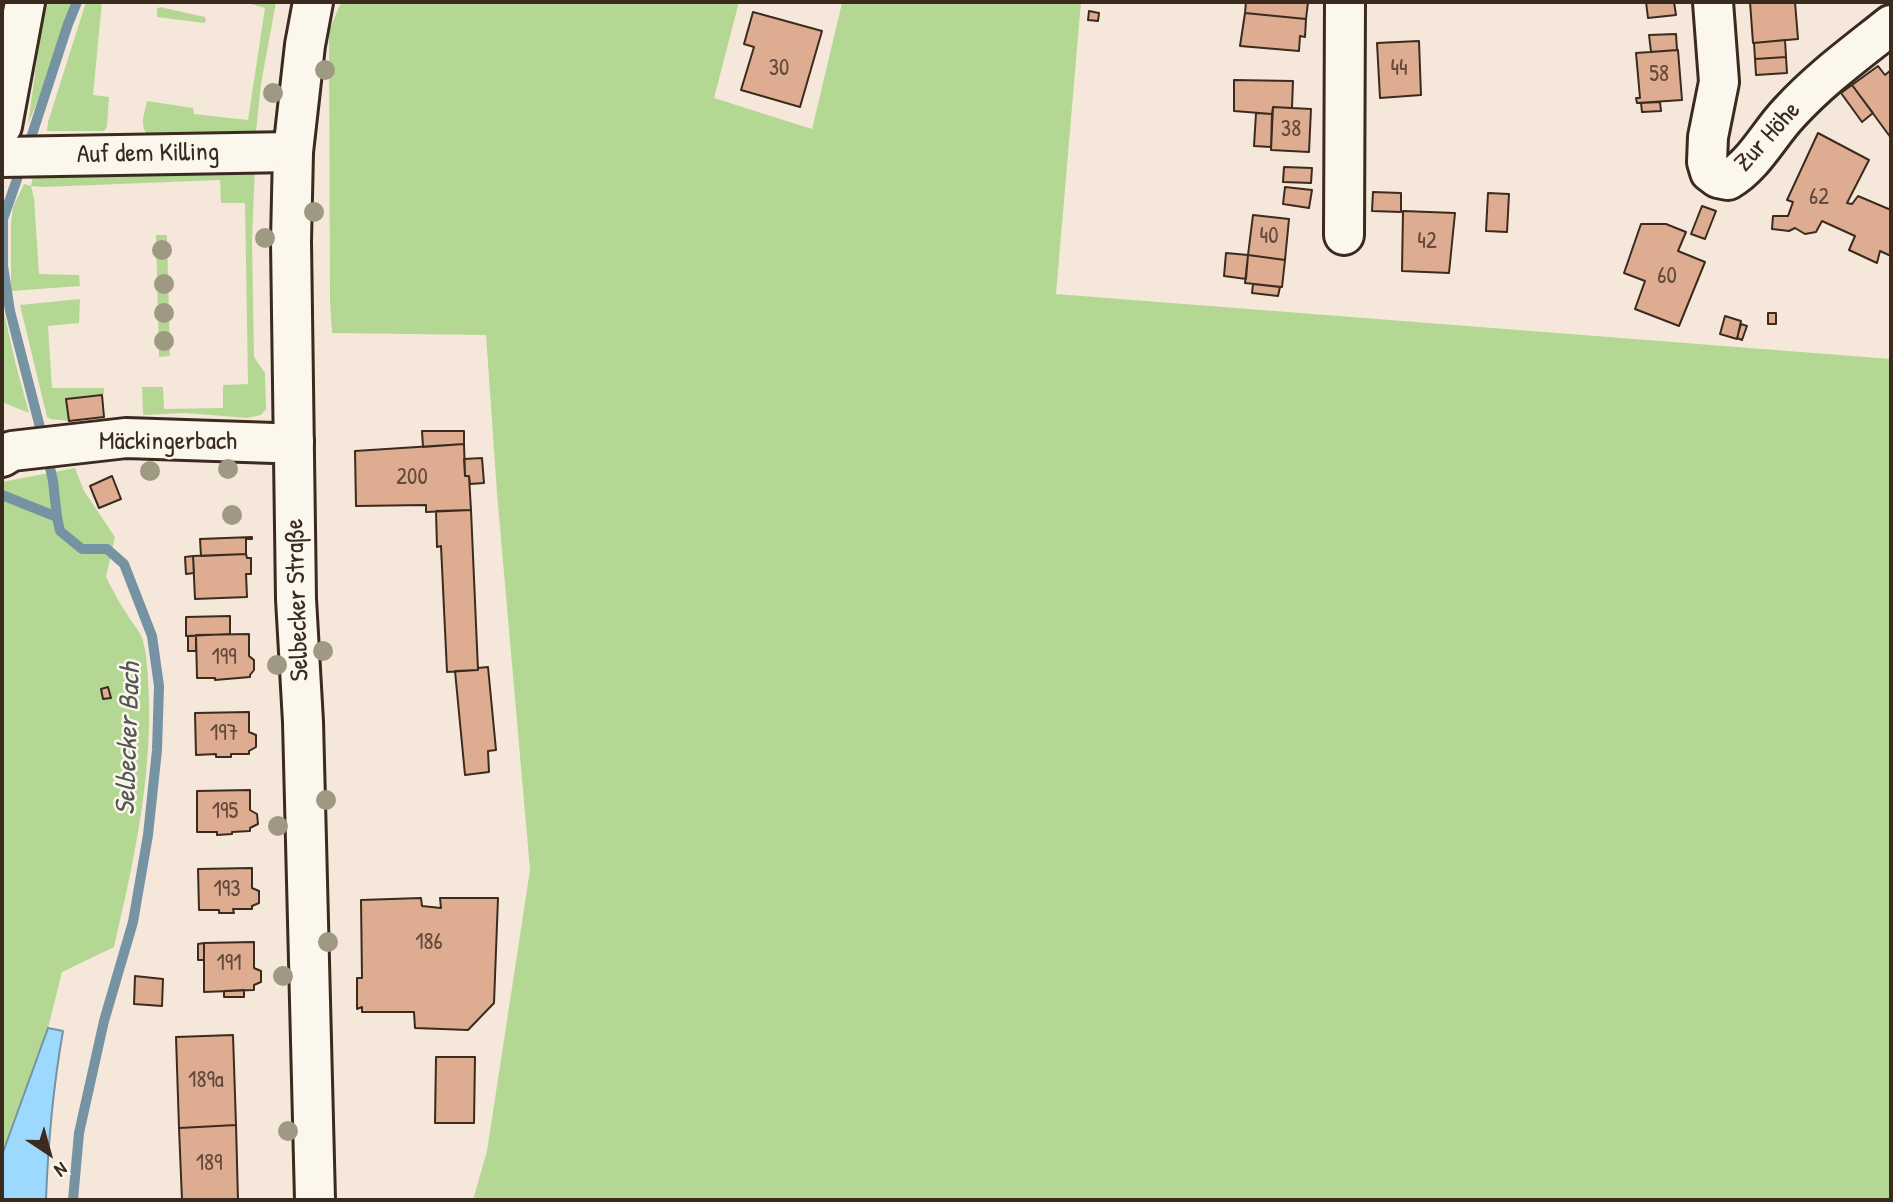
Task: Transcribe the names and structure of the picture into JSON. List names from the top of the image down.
{
  "streets": {
    "main road": [
      "Zur Höhe",
      "Auf dem Killing",
      "Mäckingerbach",
      "Selbecker Straße"
    ]
  },
  "crossings": [
    ["Auf dem Killing", "Selbecker Straße"],
    ["Mäckingerbach", "Selbecker Straße"]
  ],
  "water": ["Selbecker Bach"],
  "house_numbers": [
    "30",
    "44",
    "58",
    "38",
    "62",
    "40",
    "42",
    "60",
    "200",
    "199",
    "197",
    "195",
    "193",
    "186",
    "191",
    "189a",
    "189"
  ],
  "north": "bottom right"
}
